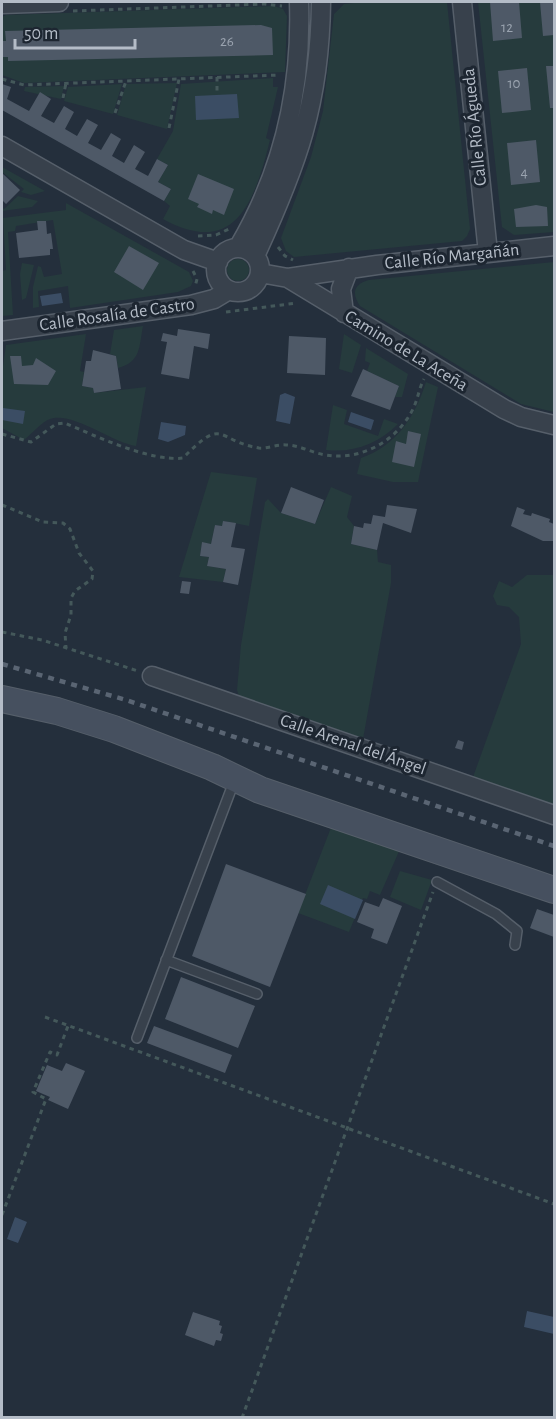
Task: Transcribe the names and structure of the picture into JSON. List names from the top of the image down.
{
  "streets": {
    "street": [
      "Calle Río Águeda",
      "Calle Río Margañán",
      "Calle Rosalía de Castro",
      "Camino de La Aceña",
      "Calle Arenal del Ángel"
    ]
  },
  "crossings": [
    ["Calle Río Águeda", "Calle Río Margañán"],
    ["Calle Río Margañán", "Camino de La Aceña"],
    ["Calle Rosalía de Castro", "Camino de La Aceña"]
  ],
  "house_numbers": [
    "12",
    "26",
    "10",
    "4"
  ],
  "scale_bar": "50 m"
}
